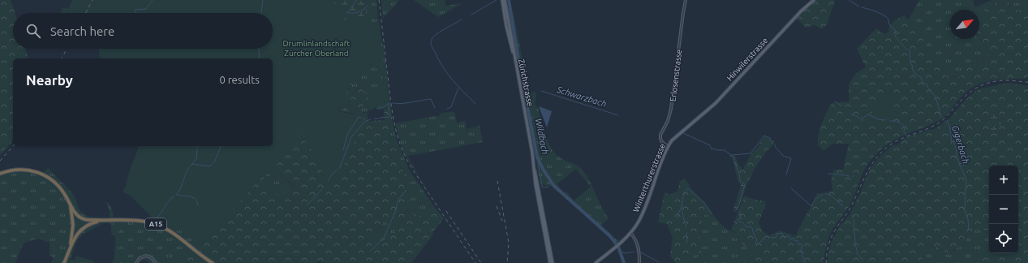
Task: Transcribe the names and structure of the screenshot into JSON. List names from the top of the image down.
{
  "streets": {
    "highway": ["A15"],
    "main road": ["Hinwilerstrasse", "Zürichstrasse", "Winterthurerstrasse"],
    "street": ["Erlosenstrasse"]
  },
  "crossings": [
    ["Hinwilerstrasse", "Winterthurerstrasse"],
    ["Erlosenstrasse", "Winterthurerstrasse"]
  ],
  "water": ["Schwarzbach", "Wildbach", "Gigerbach"],
  "parks": ["Drumlinlandschaft Zürcher Oberland"],
  "north": "top right",
  "page": {
    "search": "Search here",
    "heading": ["Nearby", "0 results"],
    "map_buttons": ["+", "−"]
  }
}
